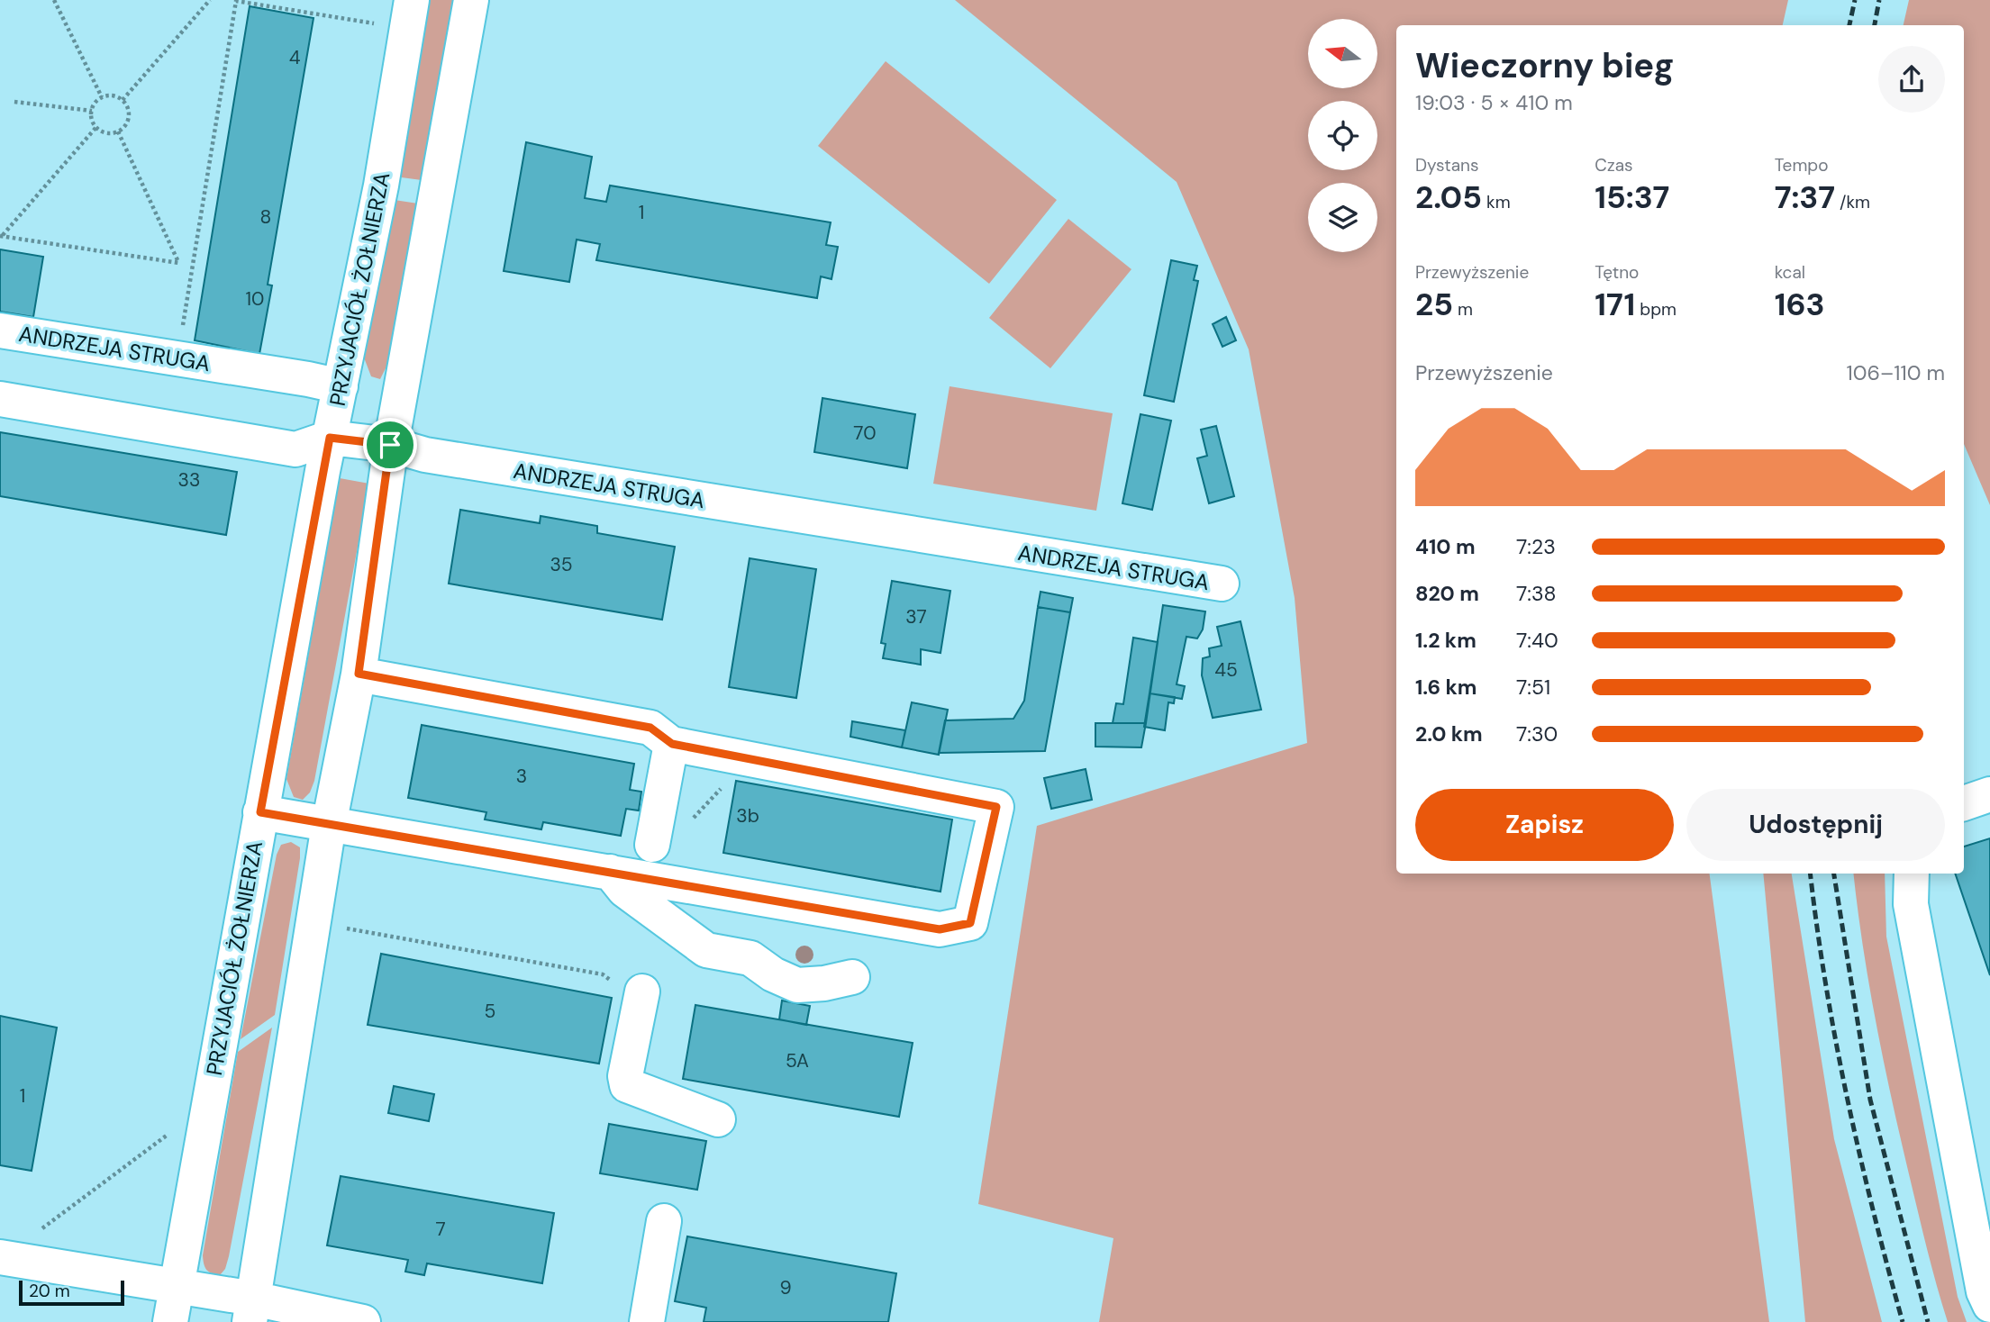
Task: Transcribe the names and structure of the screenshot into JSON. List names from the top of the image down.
{
  "streets": {
    "street": ["PRZYJACIÓŁ ŻOŁNIERZA", "ANDRZEJA STRUGA"]
  },
  "crossings": [
    ["PRZYJACIÓŁ ŻOŁNIERZA", "ANDRZEJA STRUGA"]
  ],
  "house_numbers": [
    "4",
    "1",
    "8",
    "10",
    "70",
    "33",
    "35",
    "37",
    "45",
    "3",
    "3b",
    "5",
    "5A",
    "1",
    "7",
    "9"
  ],
  "scale_bar": "20 m",
  "north": "left",
  "page": {
    "heading": ["Wieczorny bieg", "19:03 · 5 × 410 m"],
    "stats": [
      ["Dystans", "2.05 km"],
      ["Czas", "15:37"],
      ["Tempo", "7:37 /km"],
      ["Przewyższenie", "25 m"],
      ["Tętno", "171 bpm"],
      ["kcal", "163"]
    ],
    "chart": ["Przewyższenie", "106–110 m"],
    "list": [
      {
        "name": "410 m",
        "note": "7:23"
      },
      {
        "name": "820 m",
        "note": "7:38"
      },
      {
        "name": "1.2 km",
        "note": "7:40"
      },
      {
        "name": "1.6 km",
        "note": "7:51"
      },
      {
        "name": "2.0 km",
        "note": "7:30"
      }
    ],
    "buttons": ["Zapisz", "Udostępnij"],
    "scale": "20 m"
  }
}
